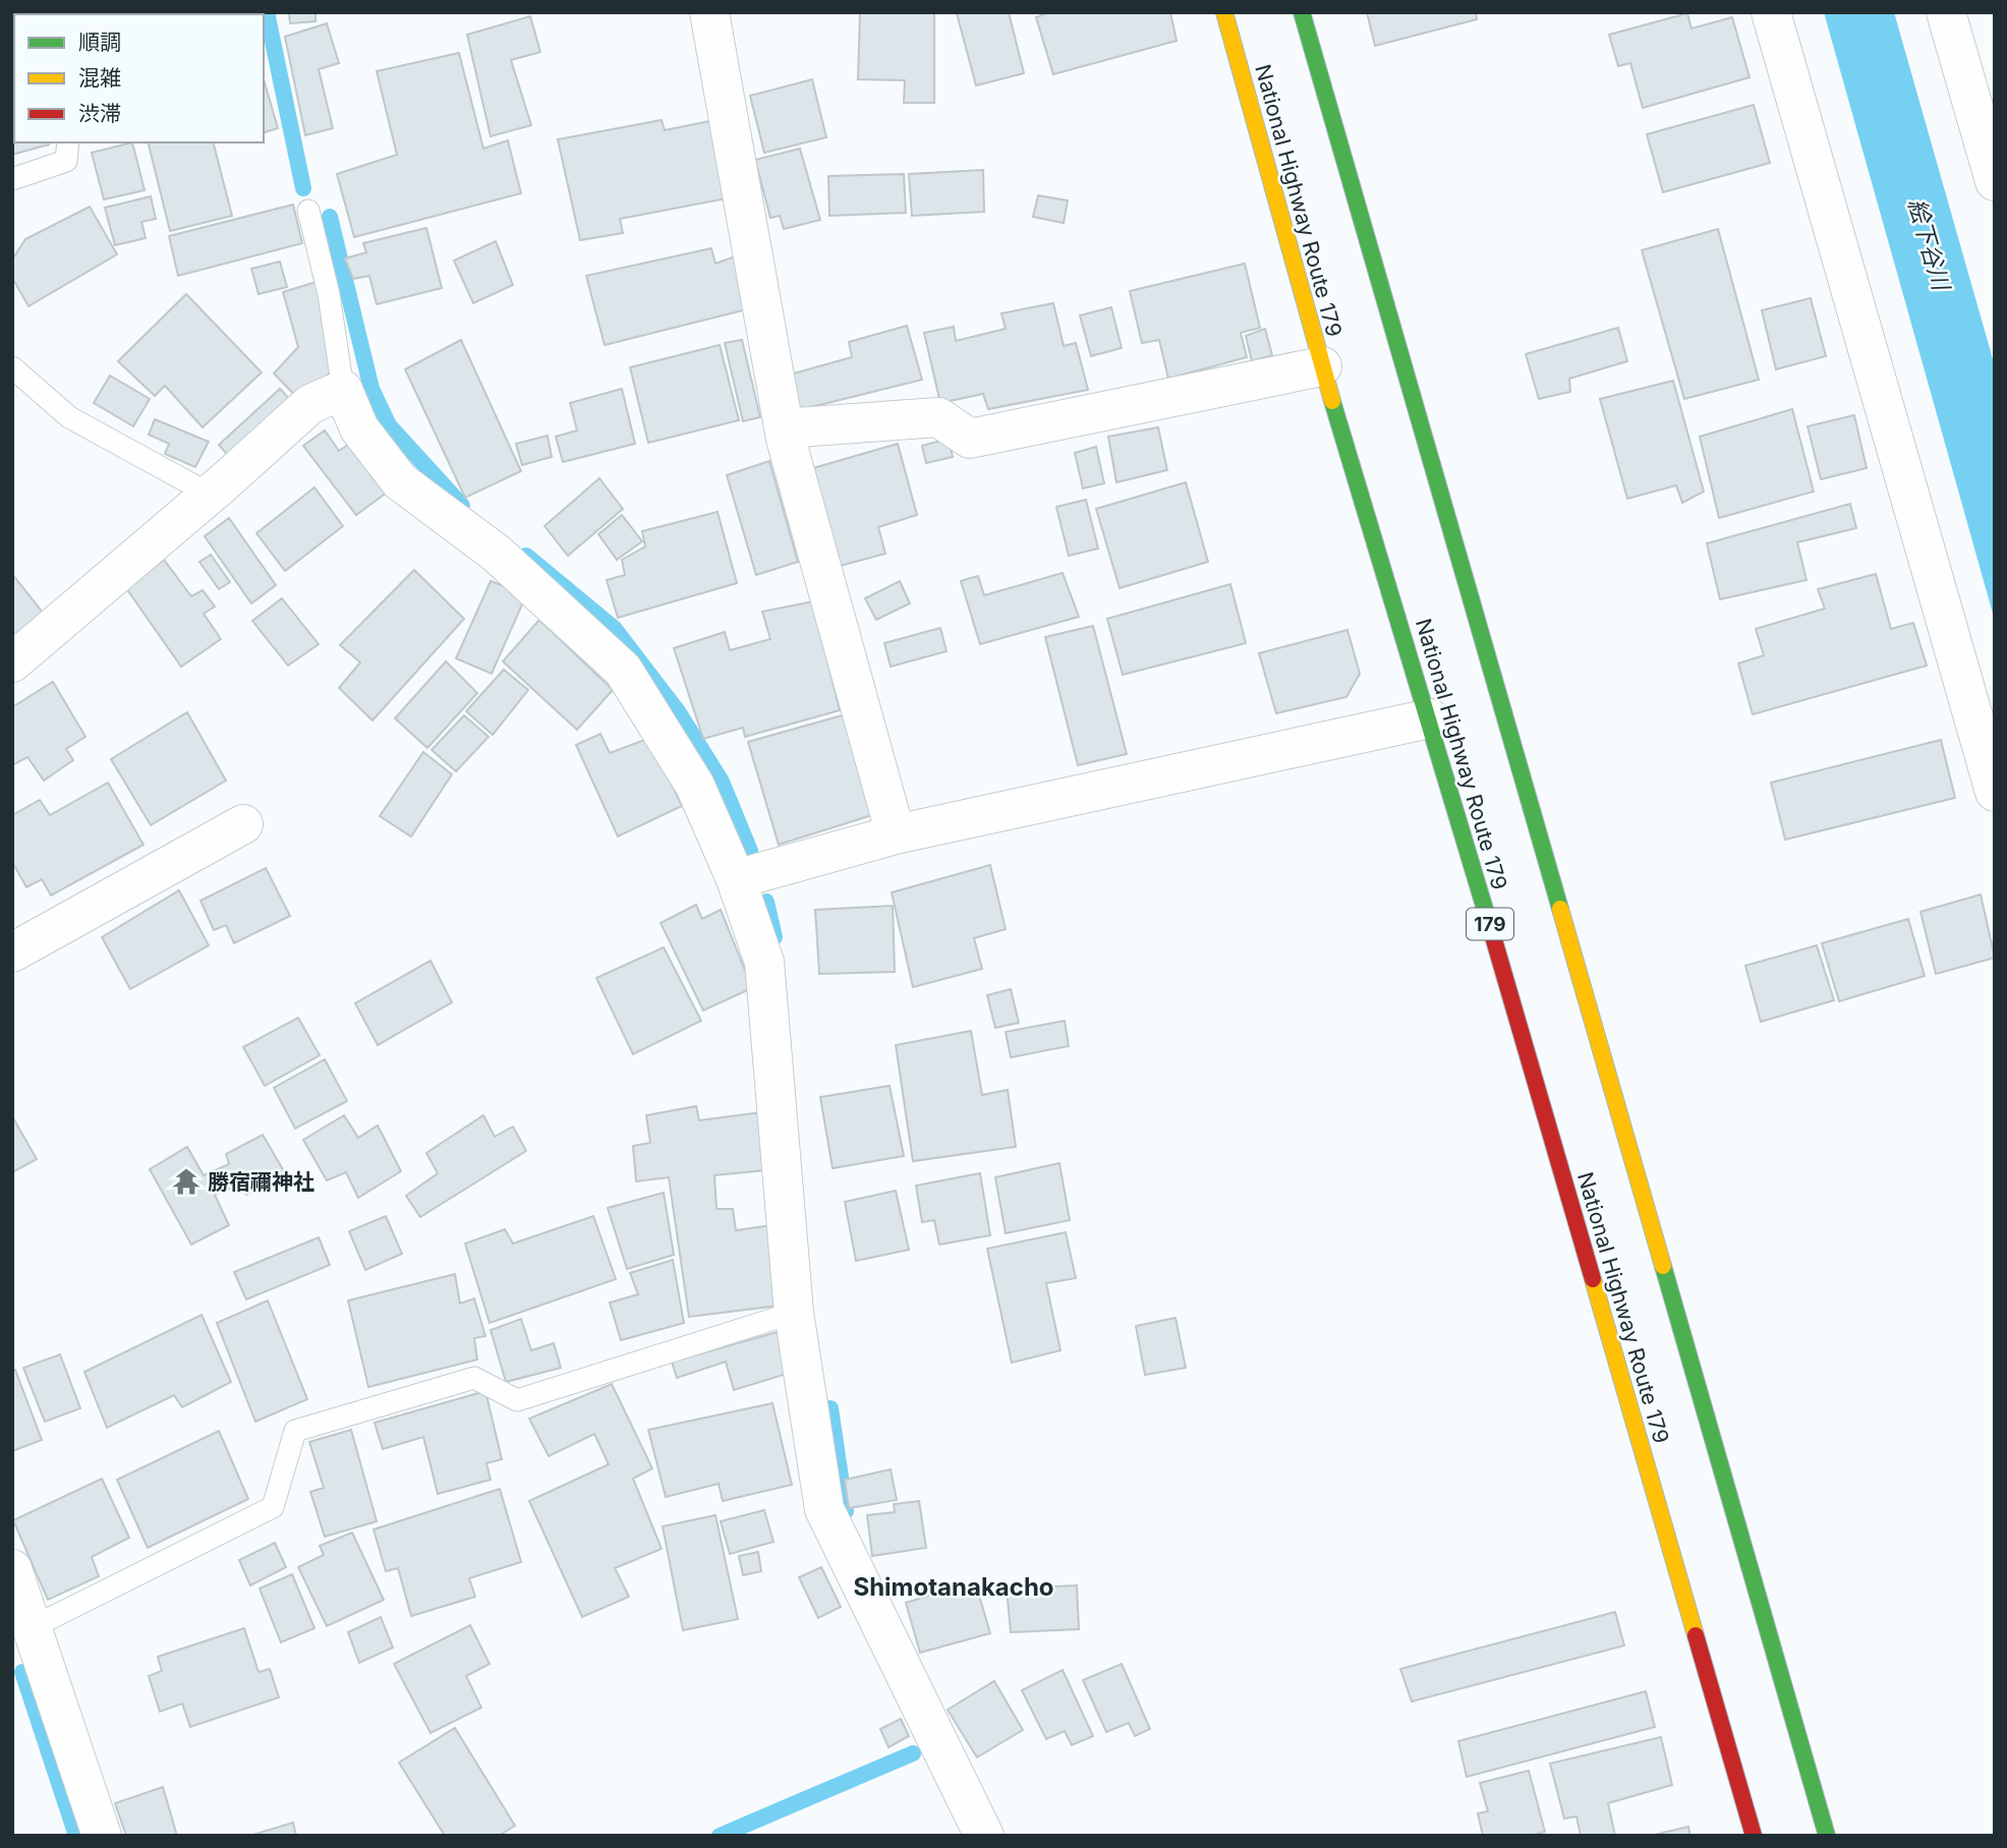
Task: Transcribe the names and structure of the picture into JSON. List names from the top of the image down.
{
  "streets": {
    "highway": ["National Highway Route 179", "179"]
  },
  "districts": ["Shimotanakacho"],
  "water": ["絵下谷川"],
  "places": {
    "temple": ["勝宿禰神社"]
  },
  "legend": ["順調", "混雑", "渋滞"]
}
